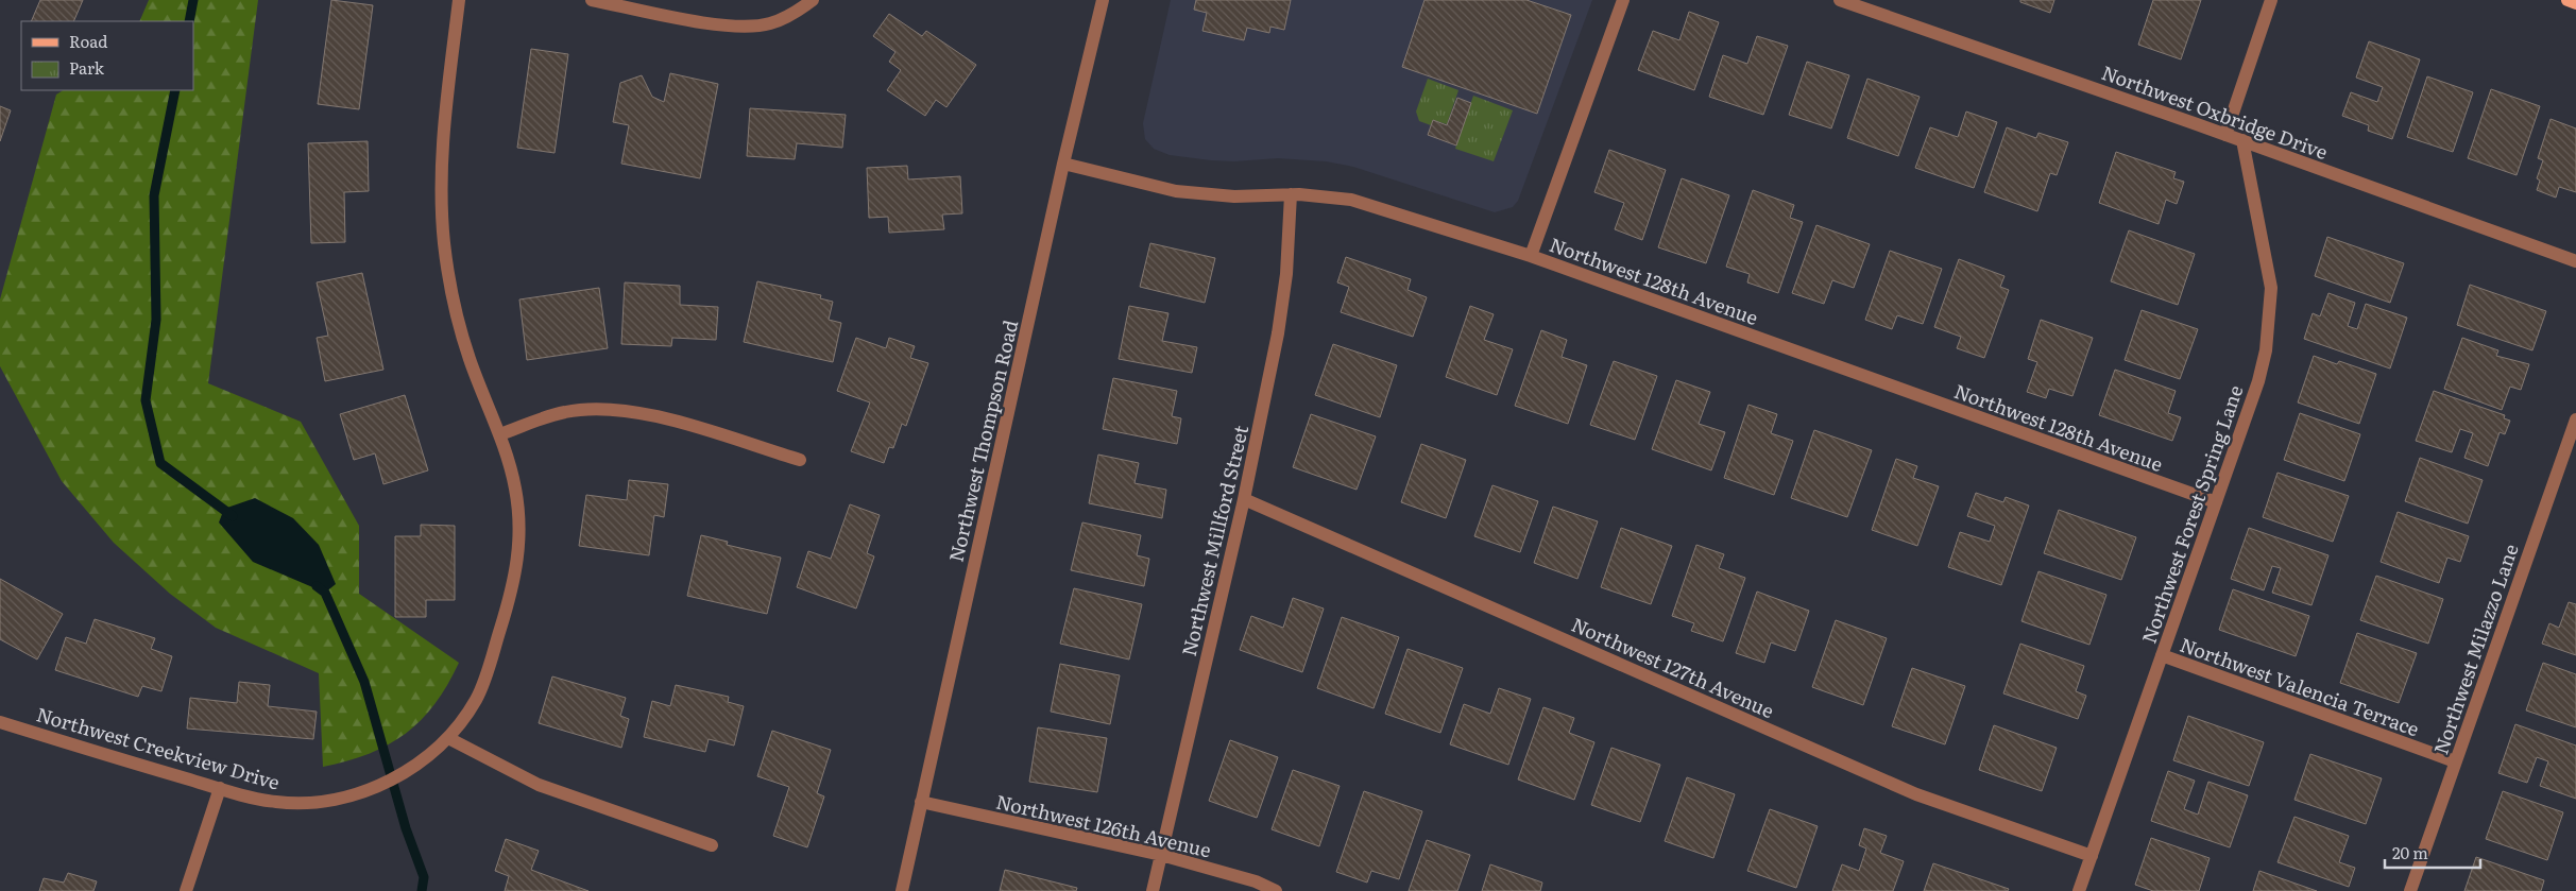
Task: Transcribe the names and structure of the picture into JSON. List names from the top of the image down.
{
  "streets": {
    "street": [
      "Northwest Oxbridge Drive",
      "Northwest 128th Avenue",
      "Northwest Thompson Road",
      "Northwest Forest Spring Lane",
      "Northwest Millford Street",
      "Northwest Milazzo Lane",
      "Northwest 127th Avenue",
      "Northwest Valencia Terrace",
      "Northwest Creekview Drive",
      "Northwest 126th Avenue"
    ]
  },
  "crossings": [
    ["Northwest Oxbridge Drive", "Northwest Forest Spring Lane"],
    ["Northwest 128th Avenue", "Northwest Thompson Road"],
    ["Northwest 128th Avenue", "Northwest Forest Spring Lane"],
    ["Northwest 128th Avenue", "Northwest Millford Street"],
    ["Northwest Thompson Road", "Northwest 126th Avenue"],
    ["Northwest Forest Spring Lane", "Northwest 127th Avenue"],
    ["Northwest Forest Spring Lane", "Northwest Valencia Terrace"],
    ["Northwest Millford Street", "Northwest 127th Avenue"],
    ["Northwest Millford Street", "Northwest 126th Avenue"],
    ["Northwest Milazzo Lane", "Northwest Valencia Terrace"]
  ],
  "legend": ["Road", "Park"],
  "scale_bar": "20 m"
}
